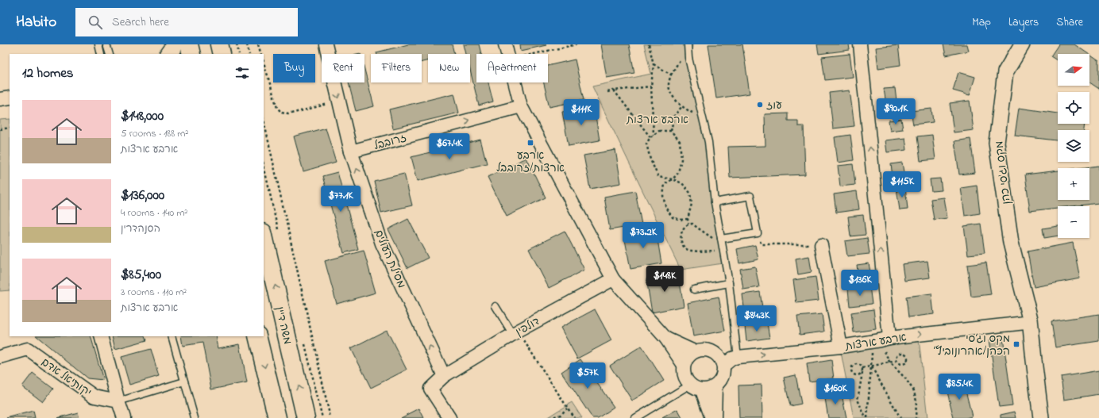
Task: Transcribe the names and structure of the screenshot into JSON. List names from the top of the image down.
{
  "streets": {
    "main road": ["משה דיין"],
    "street": [
      "זרובבל",
      "מקס וג'סי כהן",
      "מסילת העולים",
      "דולפין",
      "ארבע ארצות",
      "יקותיאל אדם"
    ]
  },
  "crossings": [
    ["זרובבל", "מסילת העולים"],
    ["מקס וג'סי כהן", "ארבע ארצות"],
    ["מסילת העולים", "דולפין"]
  ],
  "one_way": ["זרובבל", "ארבע ארצות"],
  "parks": ["ארבע ארצות"],
  "places": {
    "other": ["עוז"],
    "transit": ["ארבע ארצות/זרובבל", "מקס וג׳סי הכהן/אהרונוביץ׳"]
  },
  "north": "right",
  "page": {
    "header": "Habito",
    "search": "Search here",
    "nav": ["Map", "Layers", "Share"],
    "map_buttons": ["+", "−"],
    "chip": [
      "Buy",
      "Rent",
      "Filters",
      "New",
      "Apartment"
    ],
    "heading": "12 homes",
    "list": [
      {
        "name": "$148,000",
        "note": "5 rooms · 188 m² · ארבע ארצות"
      },
      {
        "name": "$136,000",
        "note": "4 rooms · 140 m² · הסנהדרין"
      },
      {
        "name": "$85,400",
        "note": "3 rooms · 110 m² · ארבע ארצות"
      }
    ],
    "price": [
      "$90.1K",
      "$111K",
      "$67.4K",
      "$115K",
      "$77.1K",
      "$73.2K",
      "$148K",
      "$136K",
      "$84.3K",
      "$57K",
      "$85.4K",
      "$160K"
    ]
  }
}
